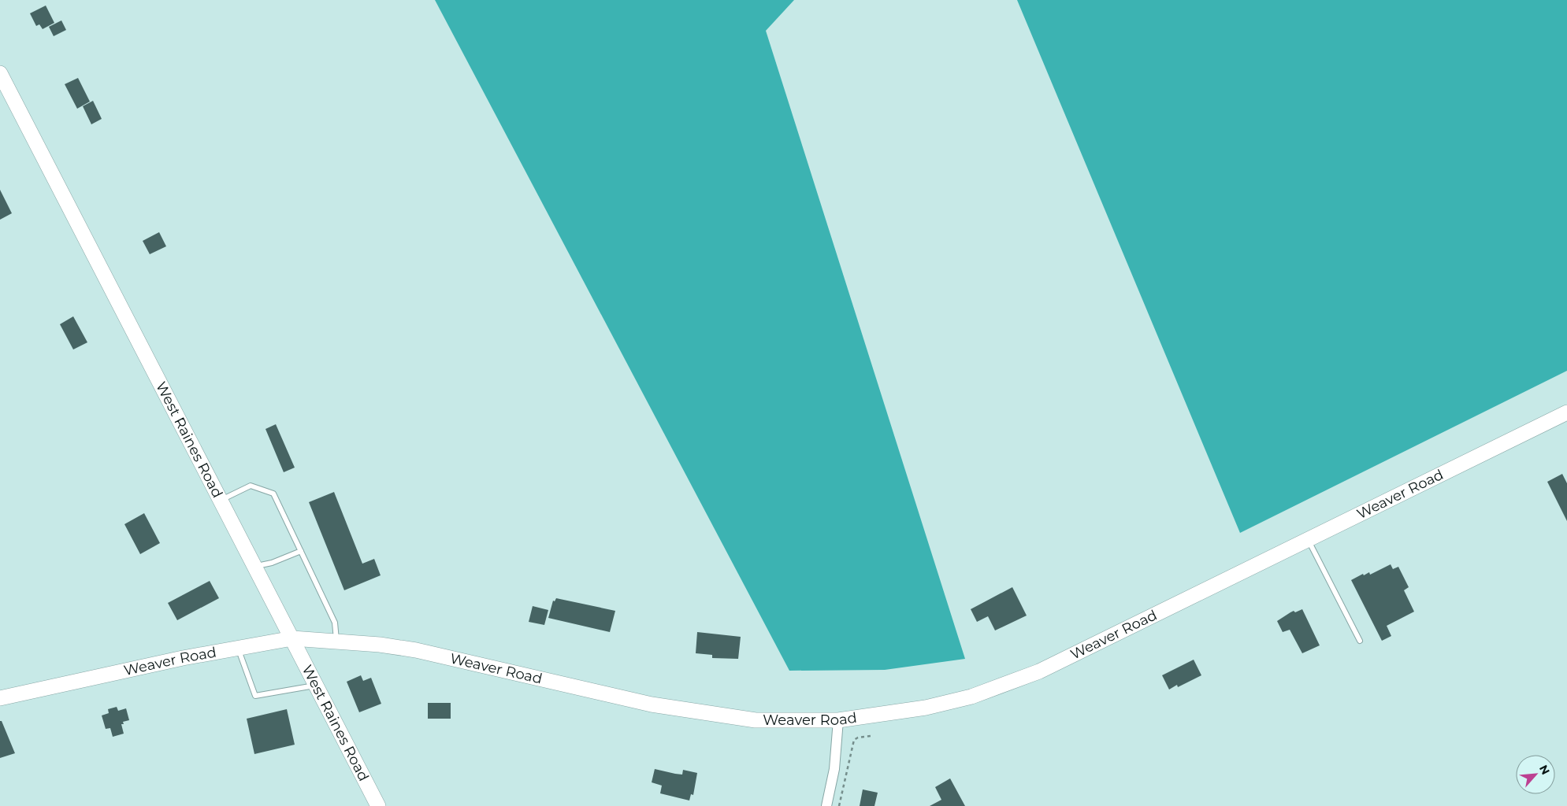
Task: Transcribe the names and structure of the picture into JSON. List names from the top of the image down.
{
  "streets": {
    "main road": ["West Raines Road", "Weaver Road"]
  },
  "crossings": [
    ["West Raines Road", "Weaver Road"]
  ],
  "north": "top right"
}
